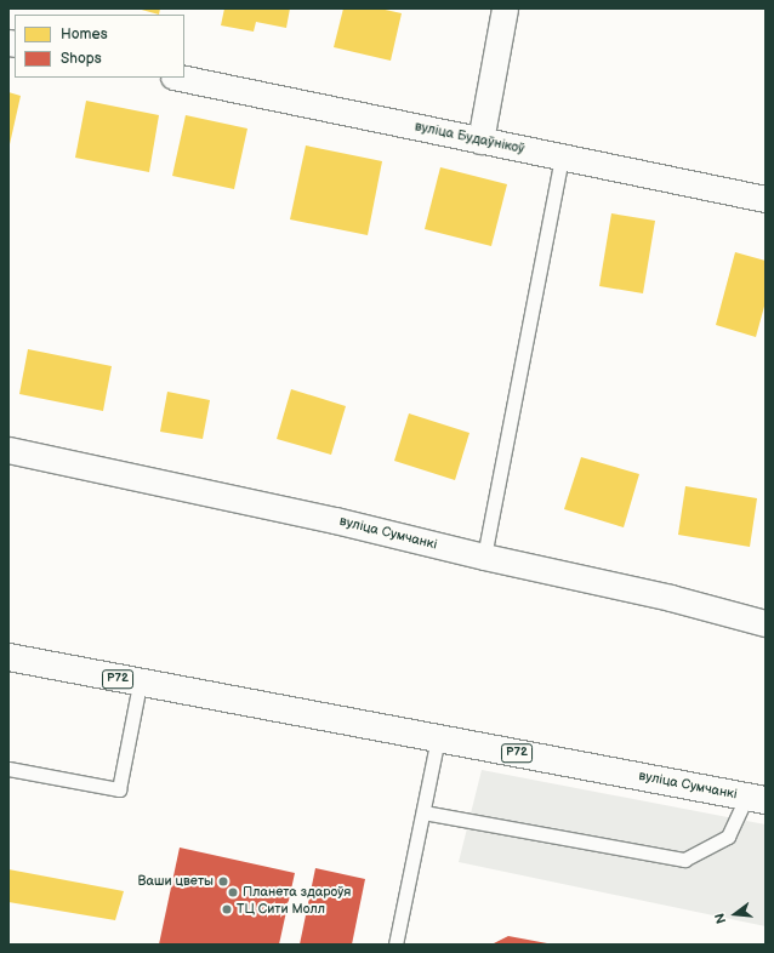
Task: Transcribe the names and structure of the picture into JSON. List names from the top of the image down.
{
  "streets": {
    "main road": ["вуліца Сумчанкі", "Р72"],
    "street": ["вуліца Будаўнікоў"]
  },
  "places": ["Ваши цветы", "Планета здароўя", "ТЦ Сити Молл"],
  "legend": ["Homes", "Shops"],
  "north": "left"
}
